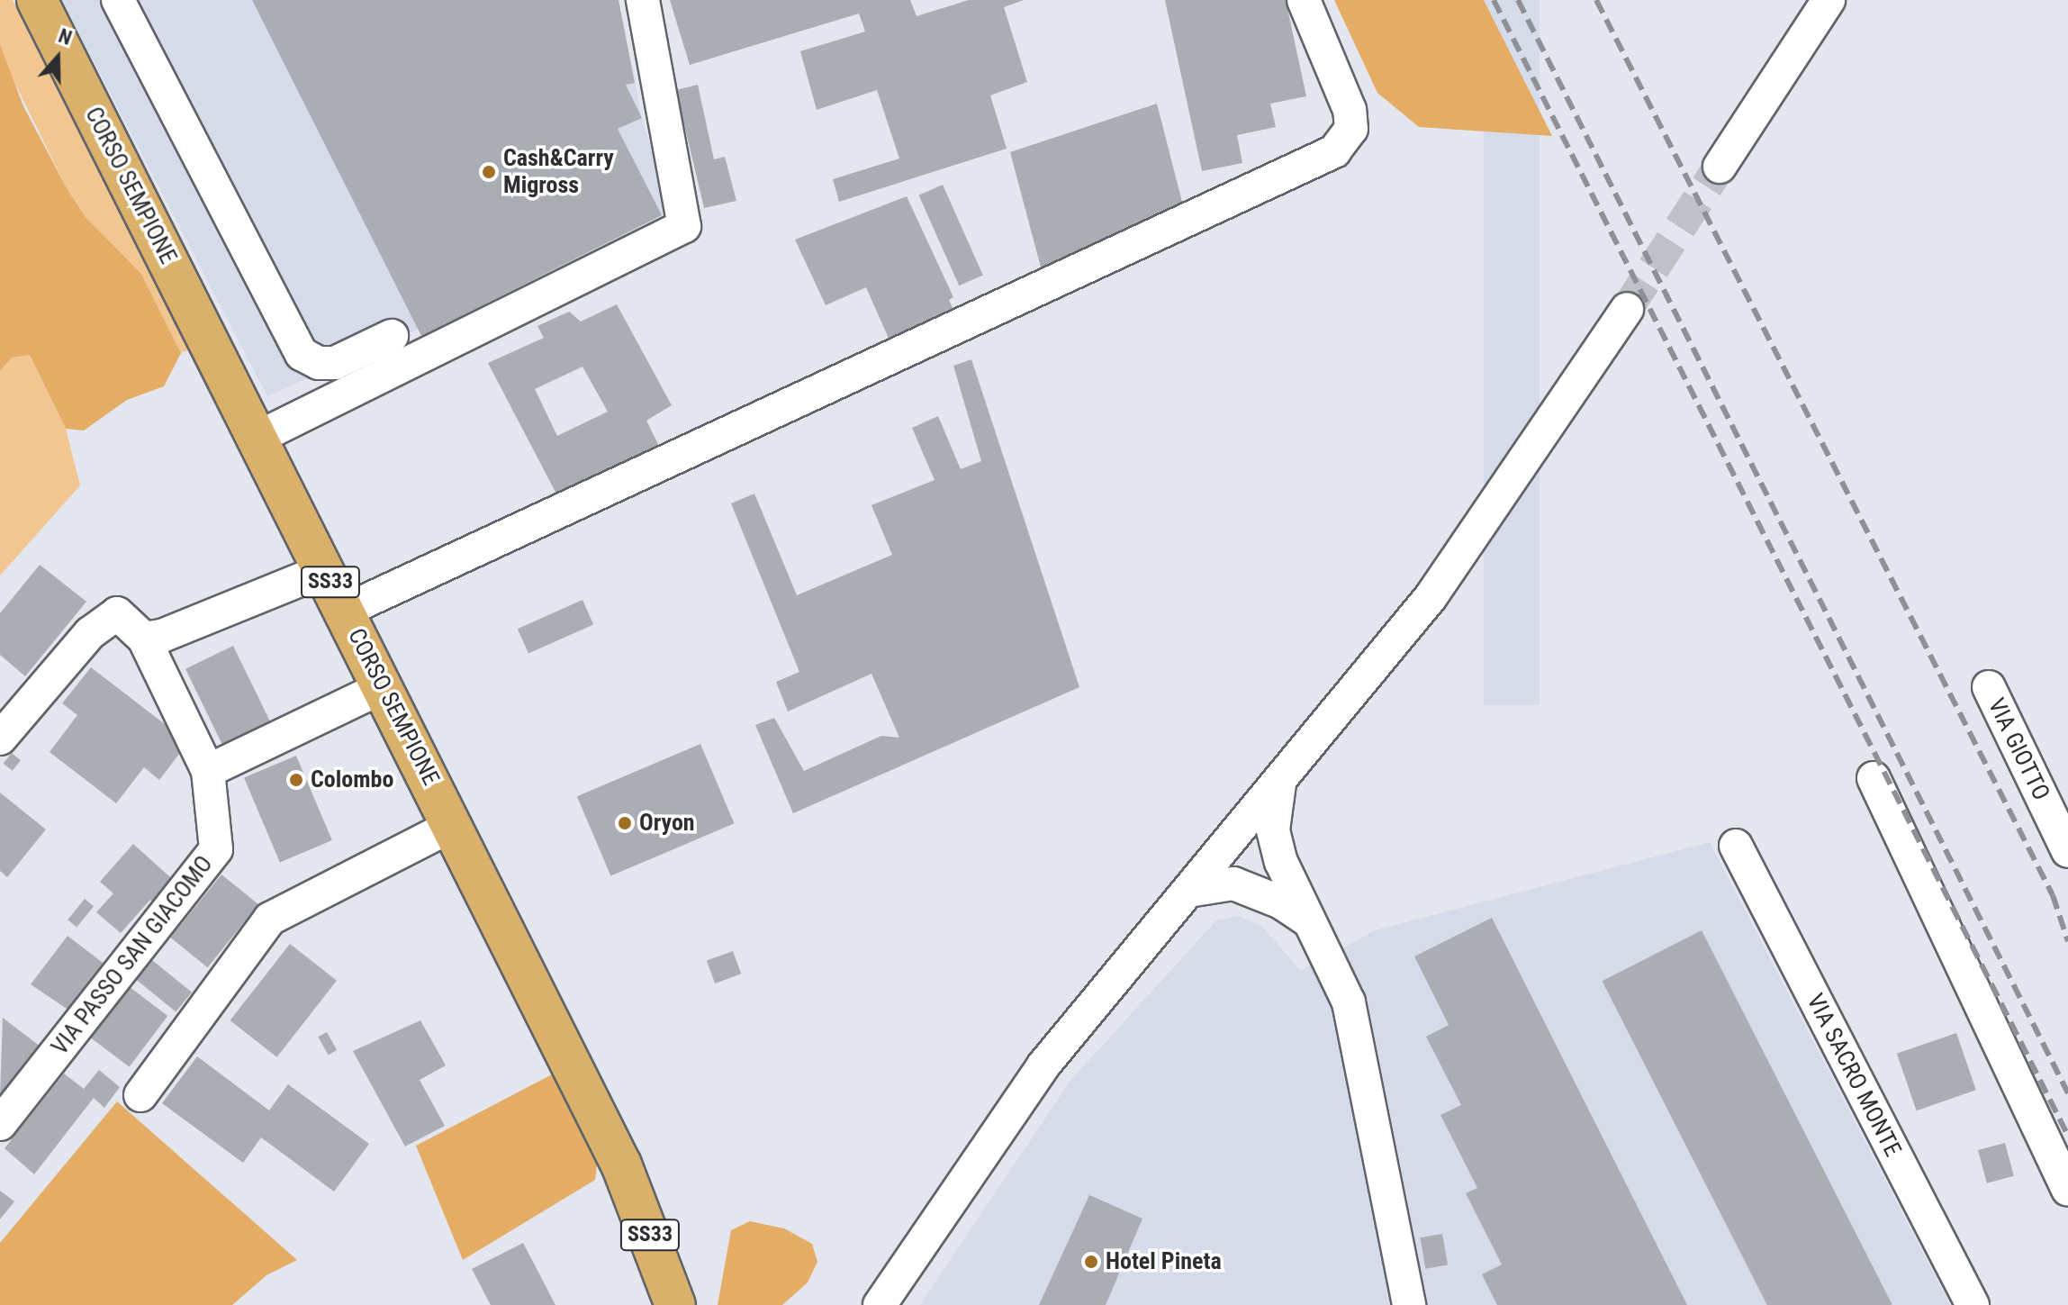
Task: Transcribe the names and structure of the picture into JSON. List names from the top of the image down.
{
  "streets": {
    "main road": ["CORSO SEMPIONE", "SS33"],
    "street": ["VIA GIOTTO", "VIA PASSO SAN GIACOMO", "VIA SACRO MONTE"]
  },
  "places": [
    "Cash&Carry Migross",
    "Colombo",
    "Oryon",
    "Hotel Pineta"
  ],
  "north": "top"
}
